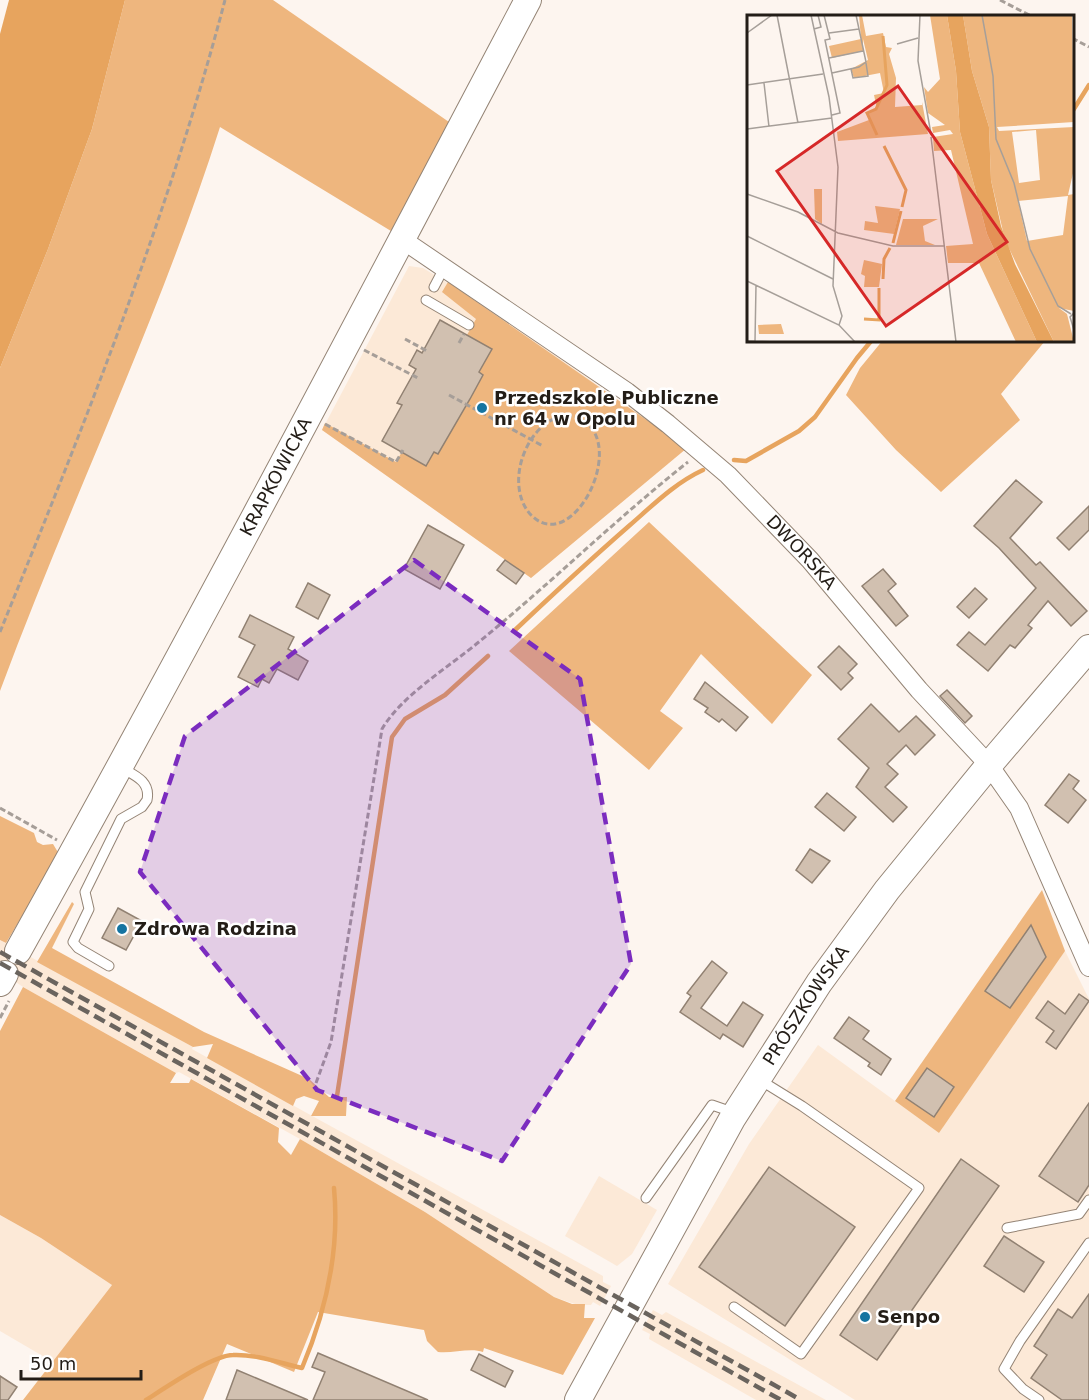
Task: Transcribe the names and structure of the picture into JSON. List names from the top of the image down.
{
  "streets": {
    "street": ["KRAPKOWICKA", "DWORSKA", "PRÓSZKOWSKA"]
  },
  "crossings": [
    ["KRAPKOWICKA", "DWORSKA"],
    ["DWORSKA", "PRÓSZKOWSKA"]
  ],
  "places": ["Przedszkole Publiczne nr 64 w Opolu", "Zdrowa Rodzina", "Senpo"],
  "scale_bar": "50 m"
}
